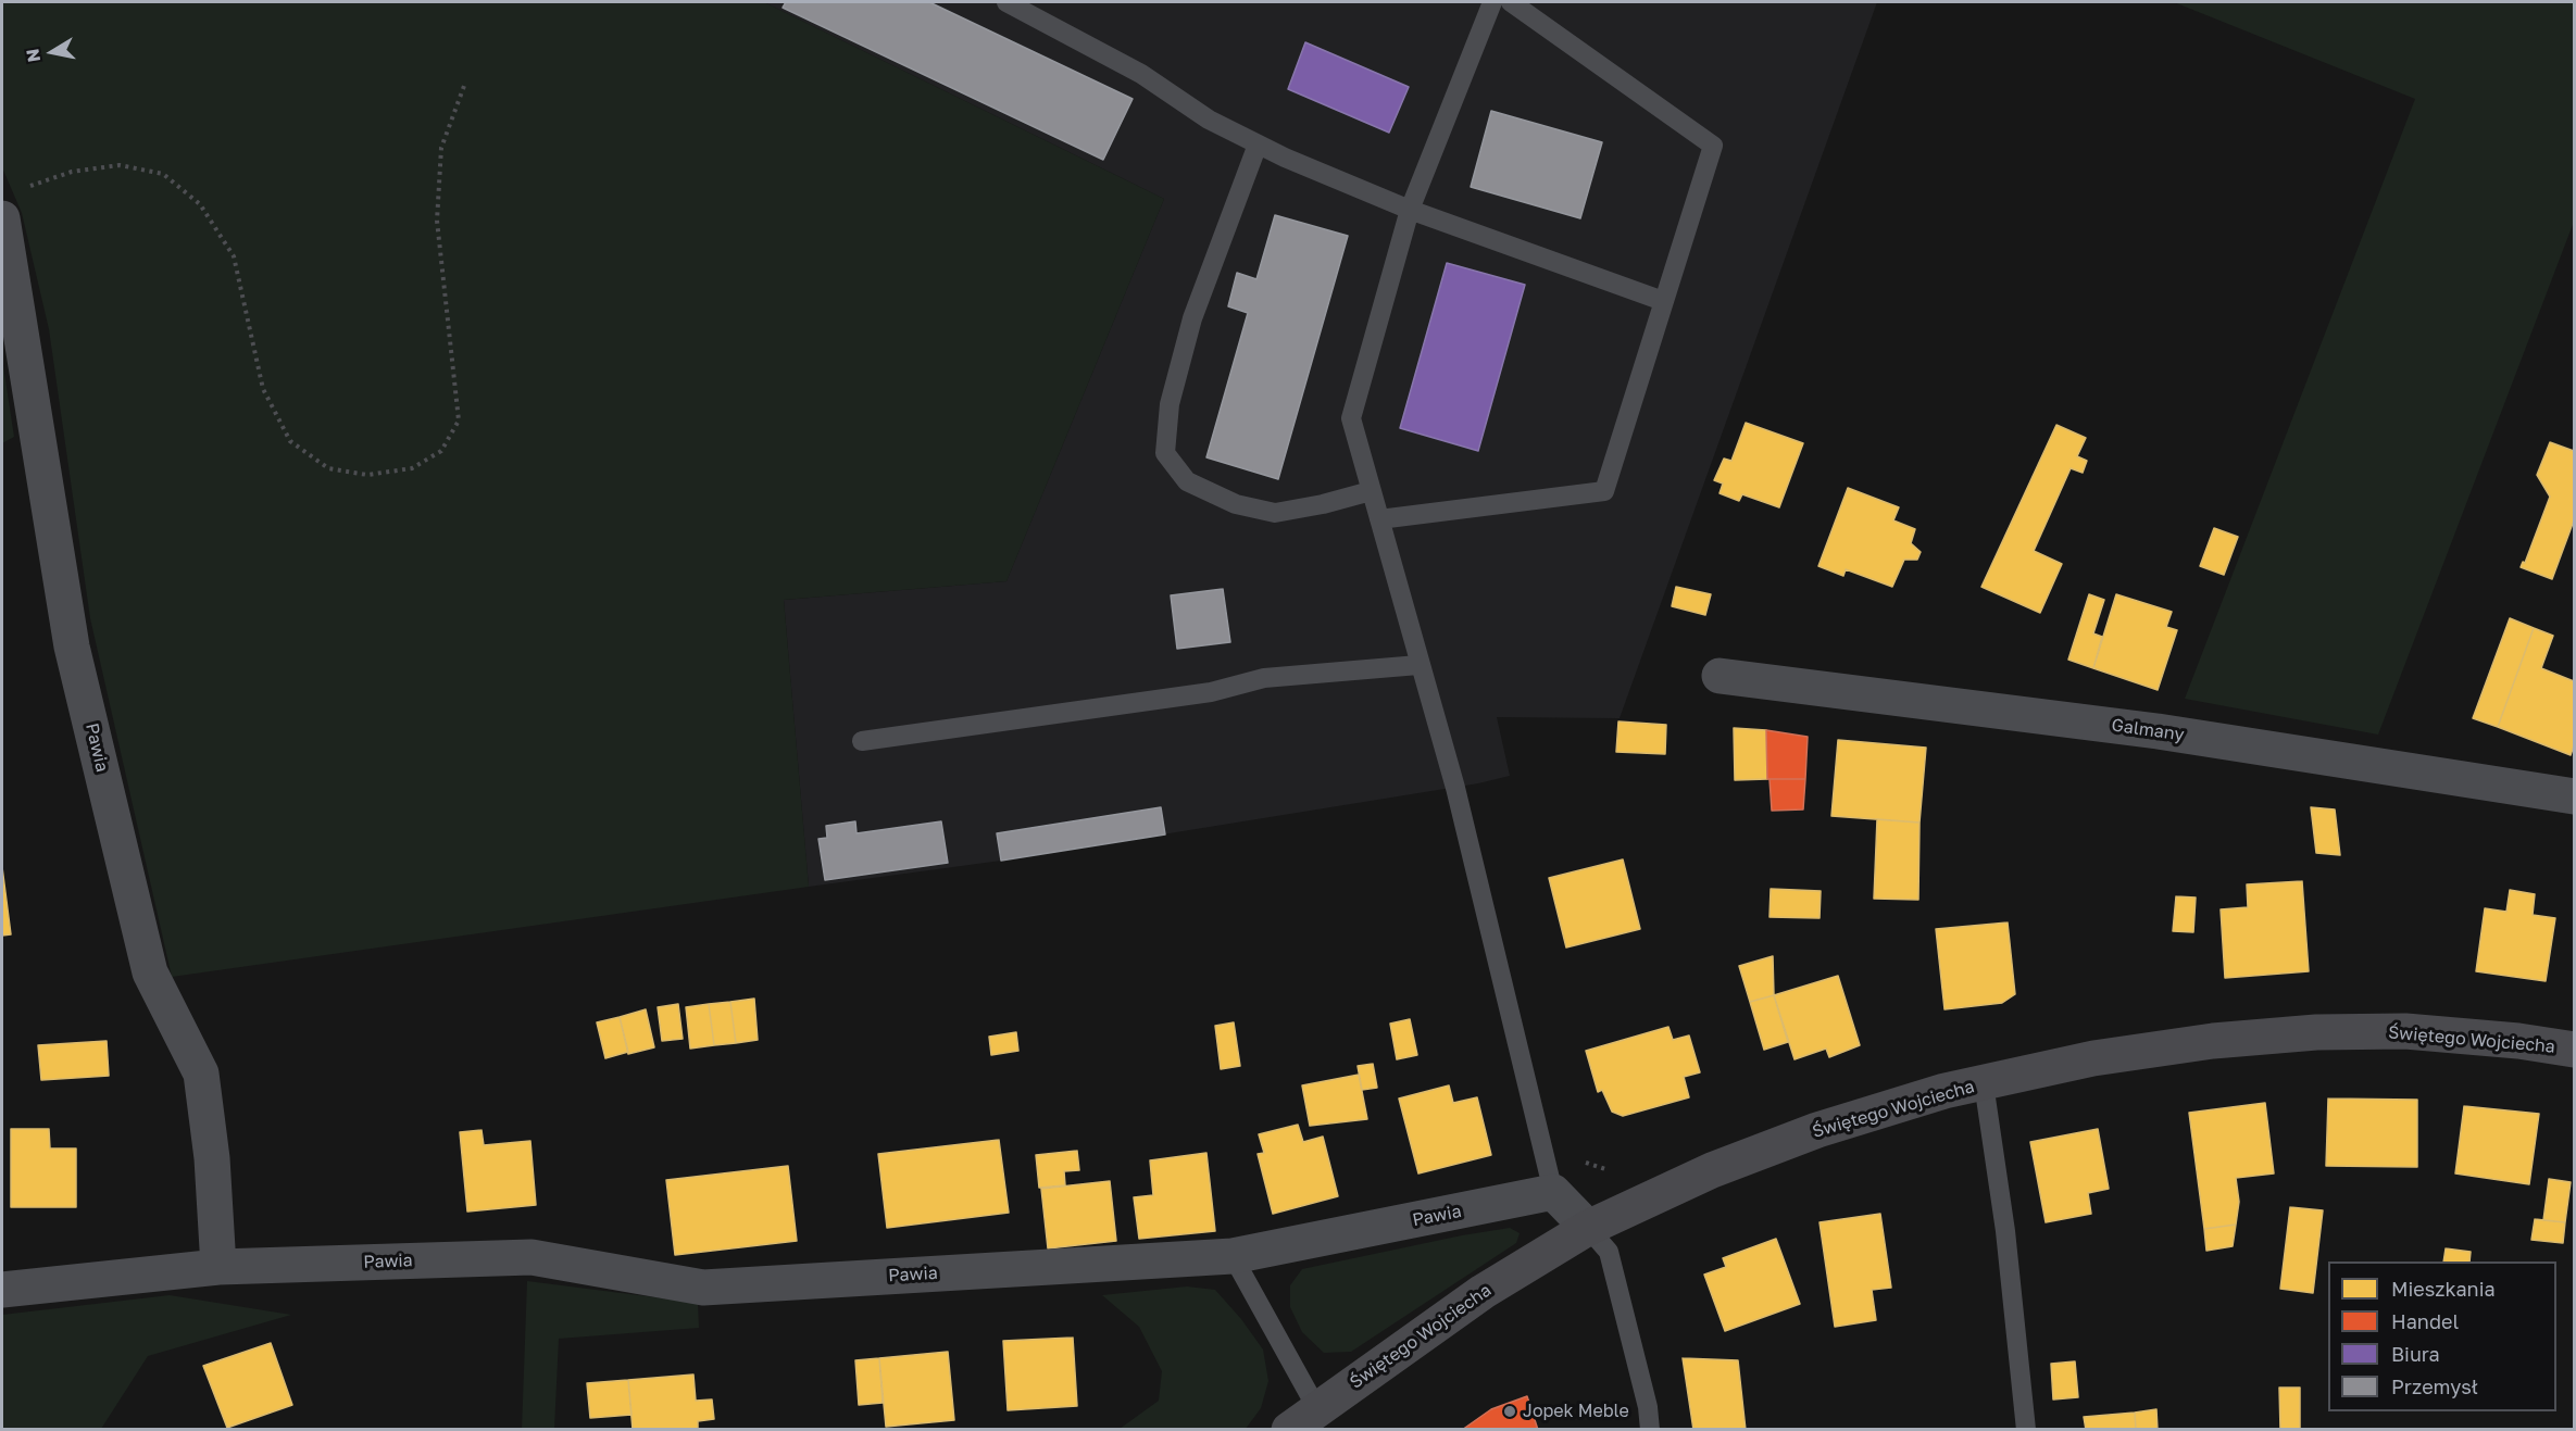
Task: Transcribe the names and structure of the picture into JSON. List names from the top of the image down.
{
  "streets": {
    "street": ["Galmany", "Pawia", "Świętego Wojciecha"]
  },
  "places": ["Jopek Meble"],
  "legend": [
    "Mieszkania",
    "Handel",
    "Biura",
    "Przemysł"
  ],
  "north": "left"
}
